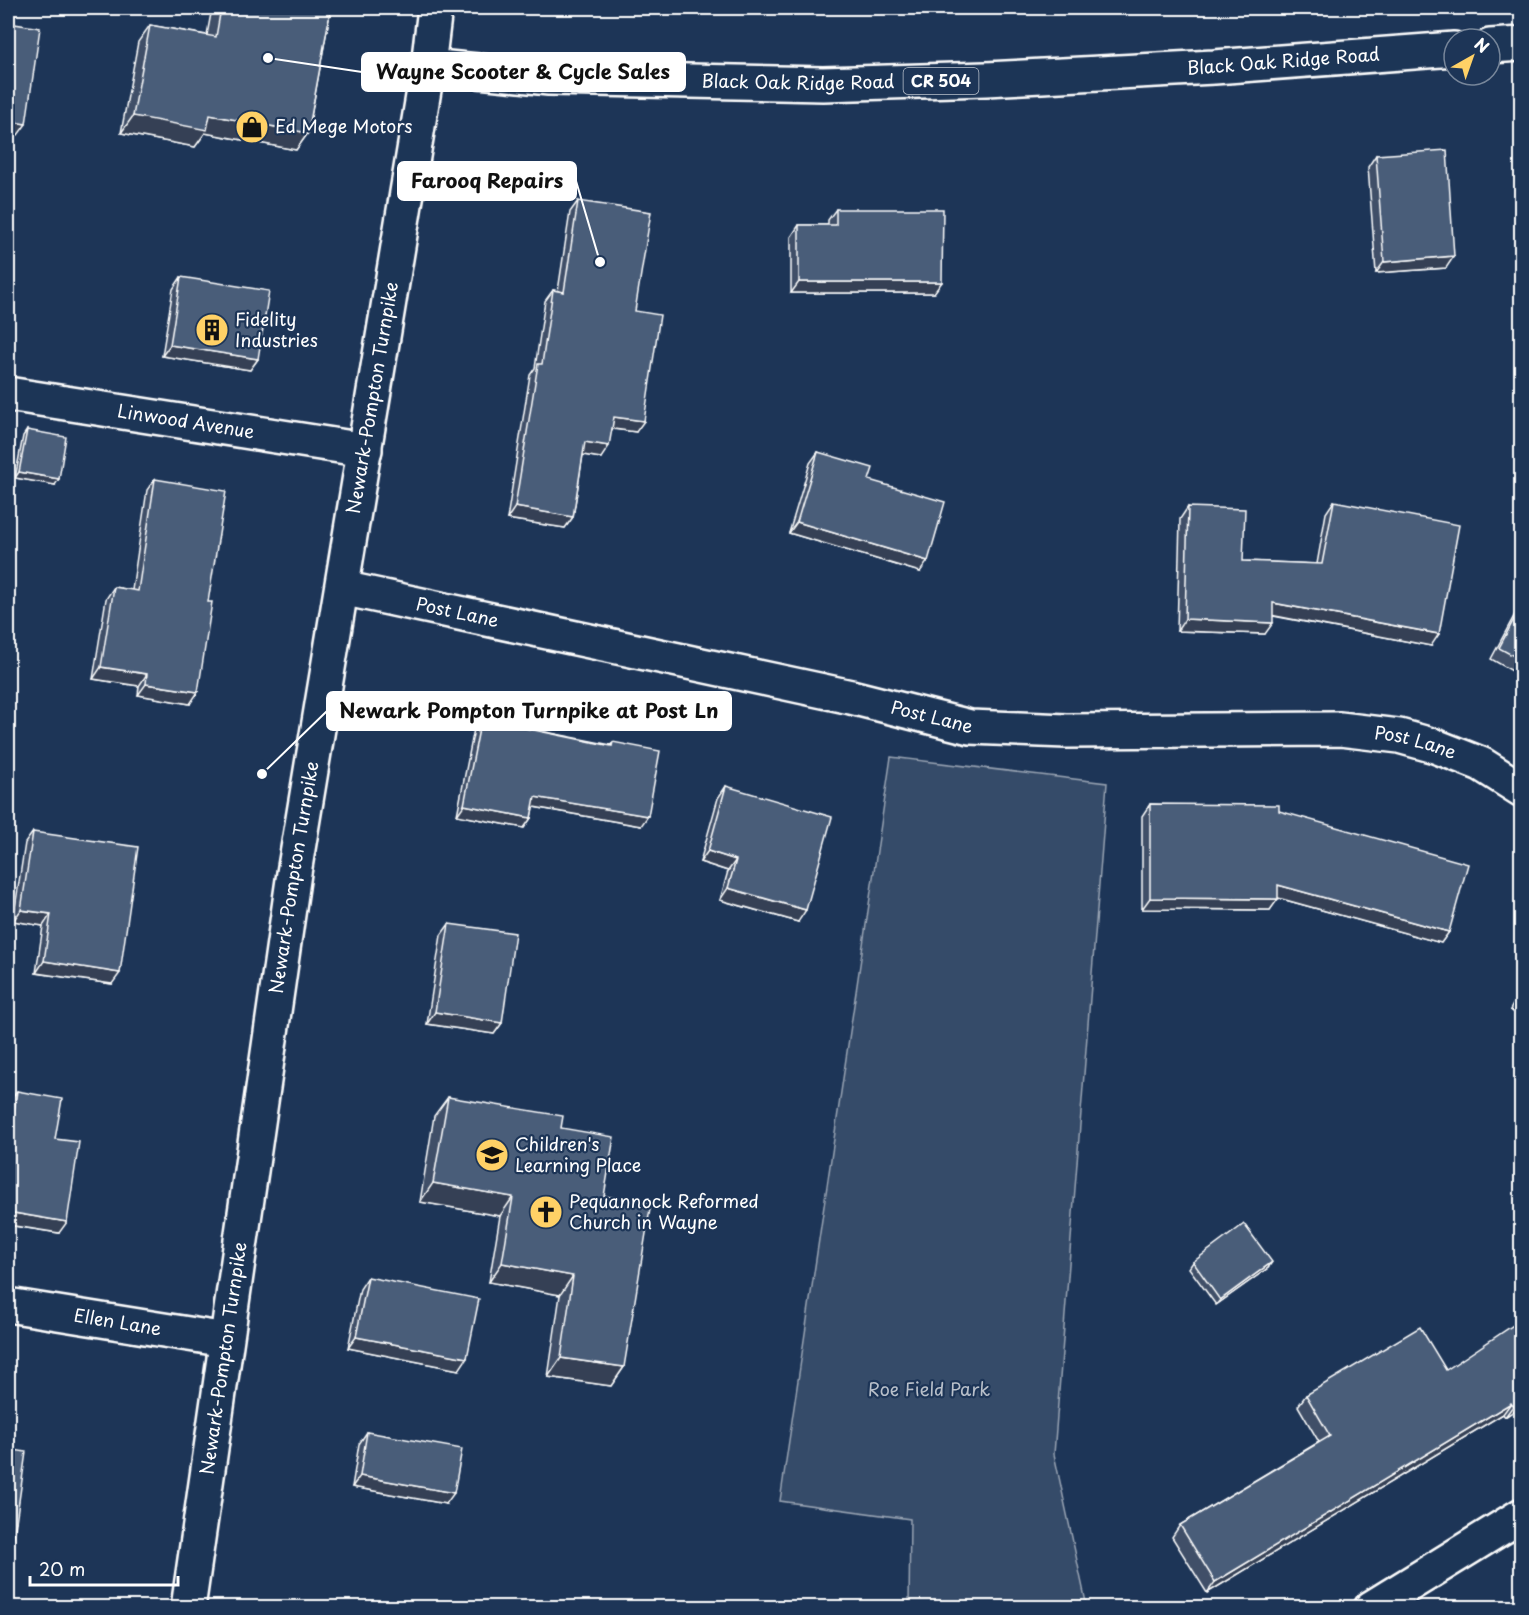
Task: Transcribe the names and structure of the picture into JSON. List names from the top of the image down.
{
  "streets": {
    "main road": [
      "Black Oak Ridge Road",
      "CR 504",
      "Newark-Pompton Turnpike",
      "Linwood Avenue",
      "Post Lane",
      "Ellen Lane"
    ]
  },
  "crossings": [
    ["Black Oak Ridge Road", "Newark-Pompton Turnpike"],
    ["Newark-Pompton Turnpike", "Linwood Avenue"],
    ["Newark-Pompton Turnpike", "Post Lane"],
    ["Newark-Pompton Turnpike", "Ellen Lane"]
  ],
  "parks": ["Roe Field Park"],
  "places": {
    "other": ["Wayne Scooter & Cycle Sales", "Farooq Repairs", "Newark Pompton Turnpike at Post Ln"],
    "shop": ["Ed Mege Motors"],
    "building": ["Fidelity Industries"],
    "school or university": ["Children's Learning Place"],
    "church": ["Pequannock Reformed Church in Wayne"]
  },
  "scale_bar": "20 m",
  "north": "top right"
}
